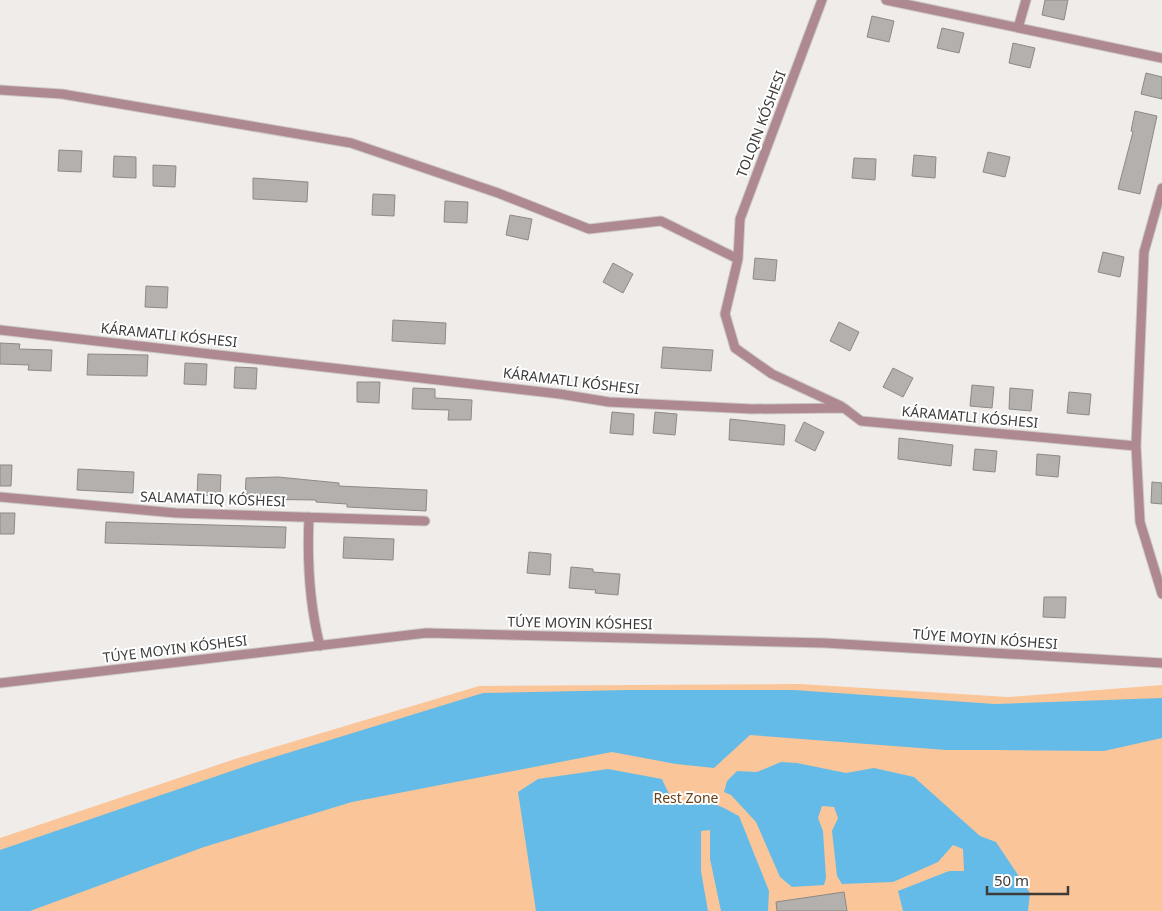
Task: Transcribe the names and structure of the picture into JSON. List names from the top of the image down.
{
  "parks": ["Rest Zone"],
  "scale_bar": "50 m"
}
